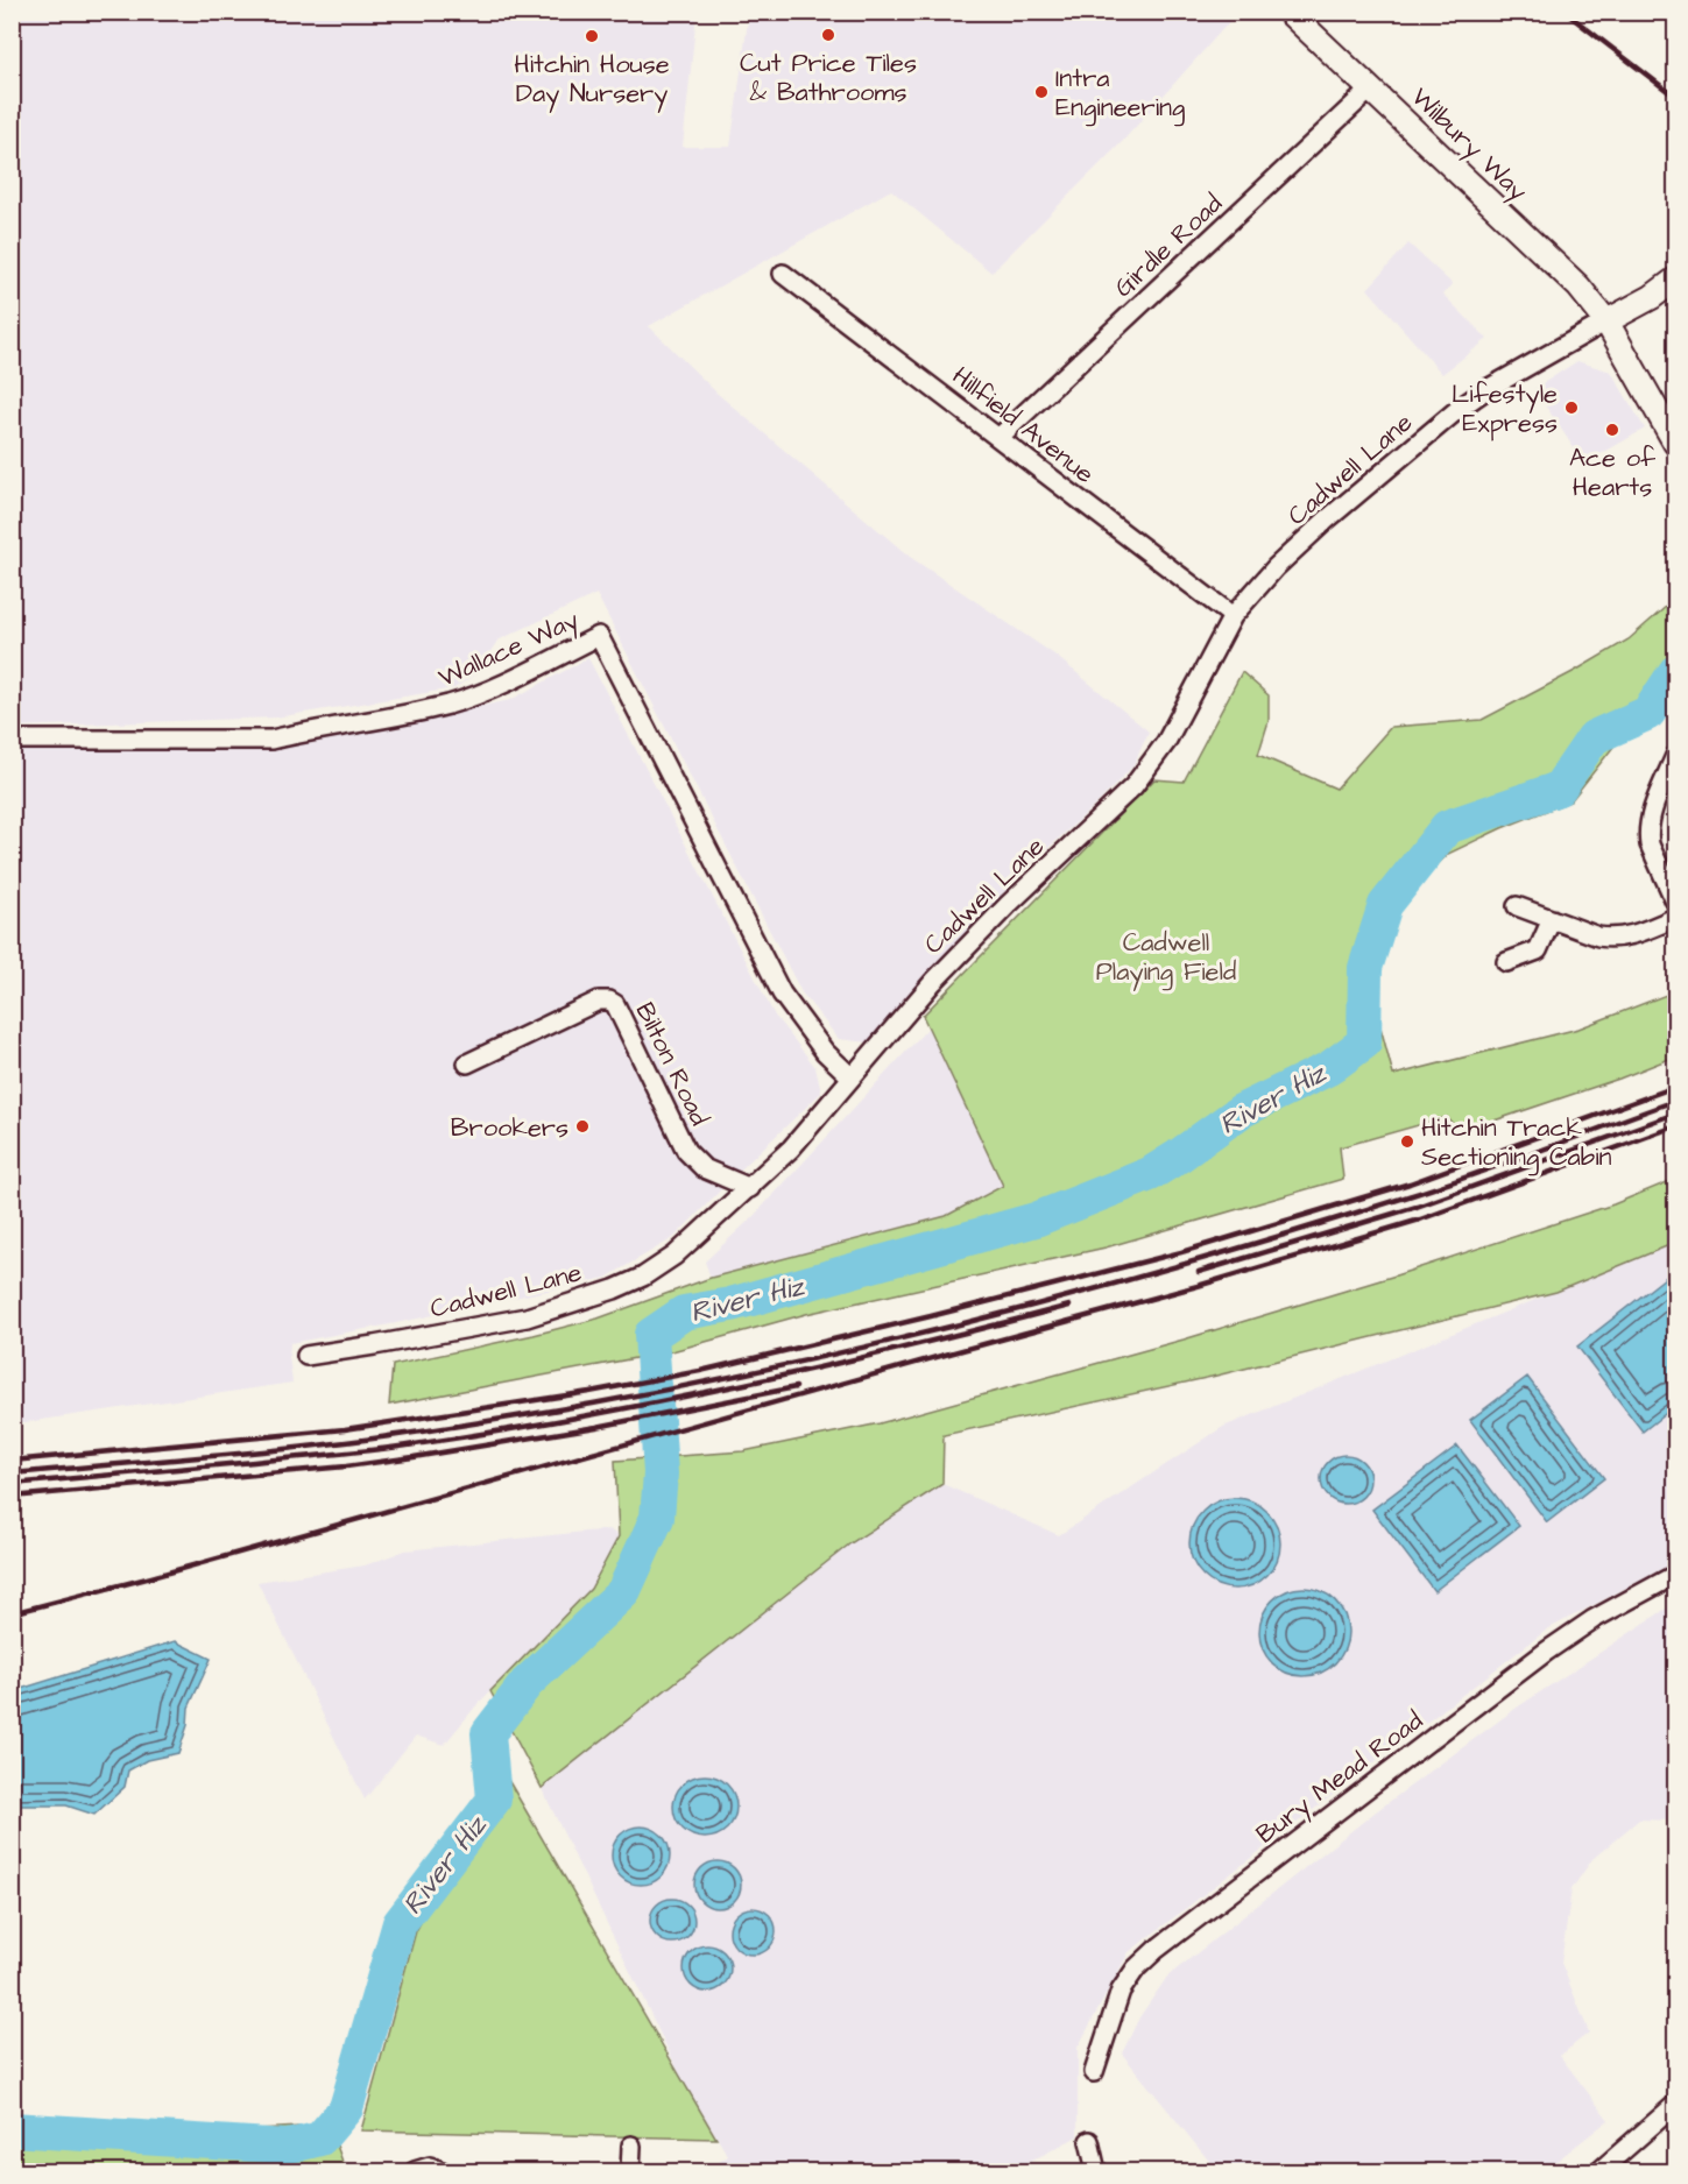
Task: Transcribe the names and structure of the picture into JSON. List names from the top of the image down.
{
  "streets": {
    "street": [
      "Wilbury Way",
      "Girdle Road",
      "Hillfield Avenue",
      "Cadwell Lane",
      "Wallace Way",
      "Bilton Road",
      "Bury Mead Road"
    ]
  },
  "crossings": [
    ["Wilbury Way", "Girdle Road"],
    ["Wilbury Way", "Cadwell Lane"],
    ["Girdle Road", "Hillfield Avenue"],
    ["Hillfield Avenue", "Cadwell Lane"],
    ["Cadwell Lane", "Wallace Way"],
    ["Cadwell Lane", "Bilton Road"]
  ],
  "water": ["River Hiz"],
  "parks": ["Cadwell Playing Field"],
  "places": [
    "Cut Price Tiles & Bathrooms",
    "Hitchin House Day Nursery",
    "Intra Engineering",
    "Lifestyle Express",
    "Ace of Hearts",
    "Brookers",
    "Hitchin Track Sectioning Cabin"
  ]
}
